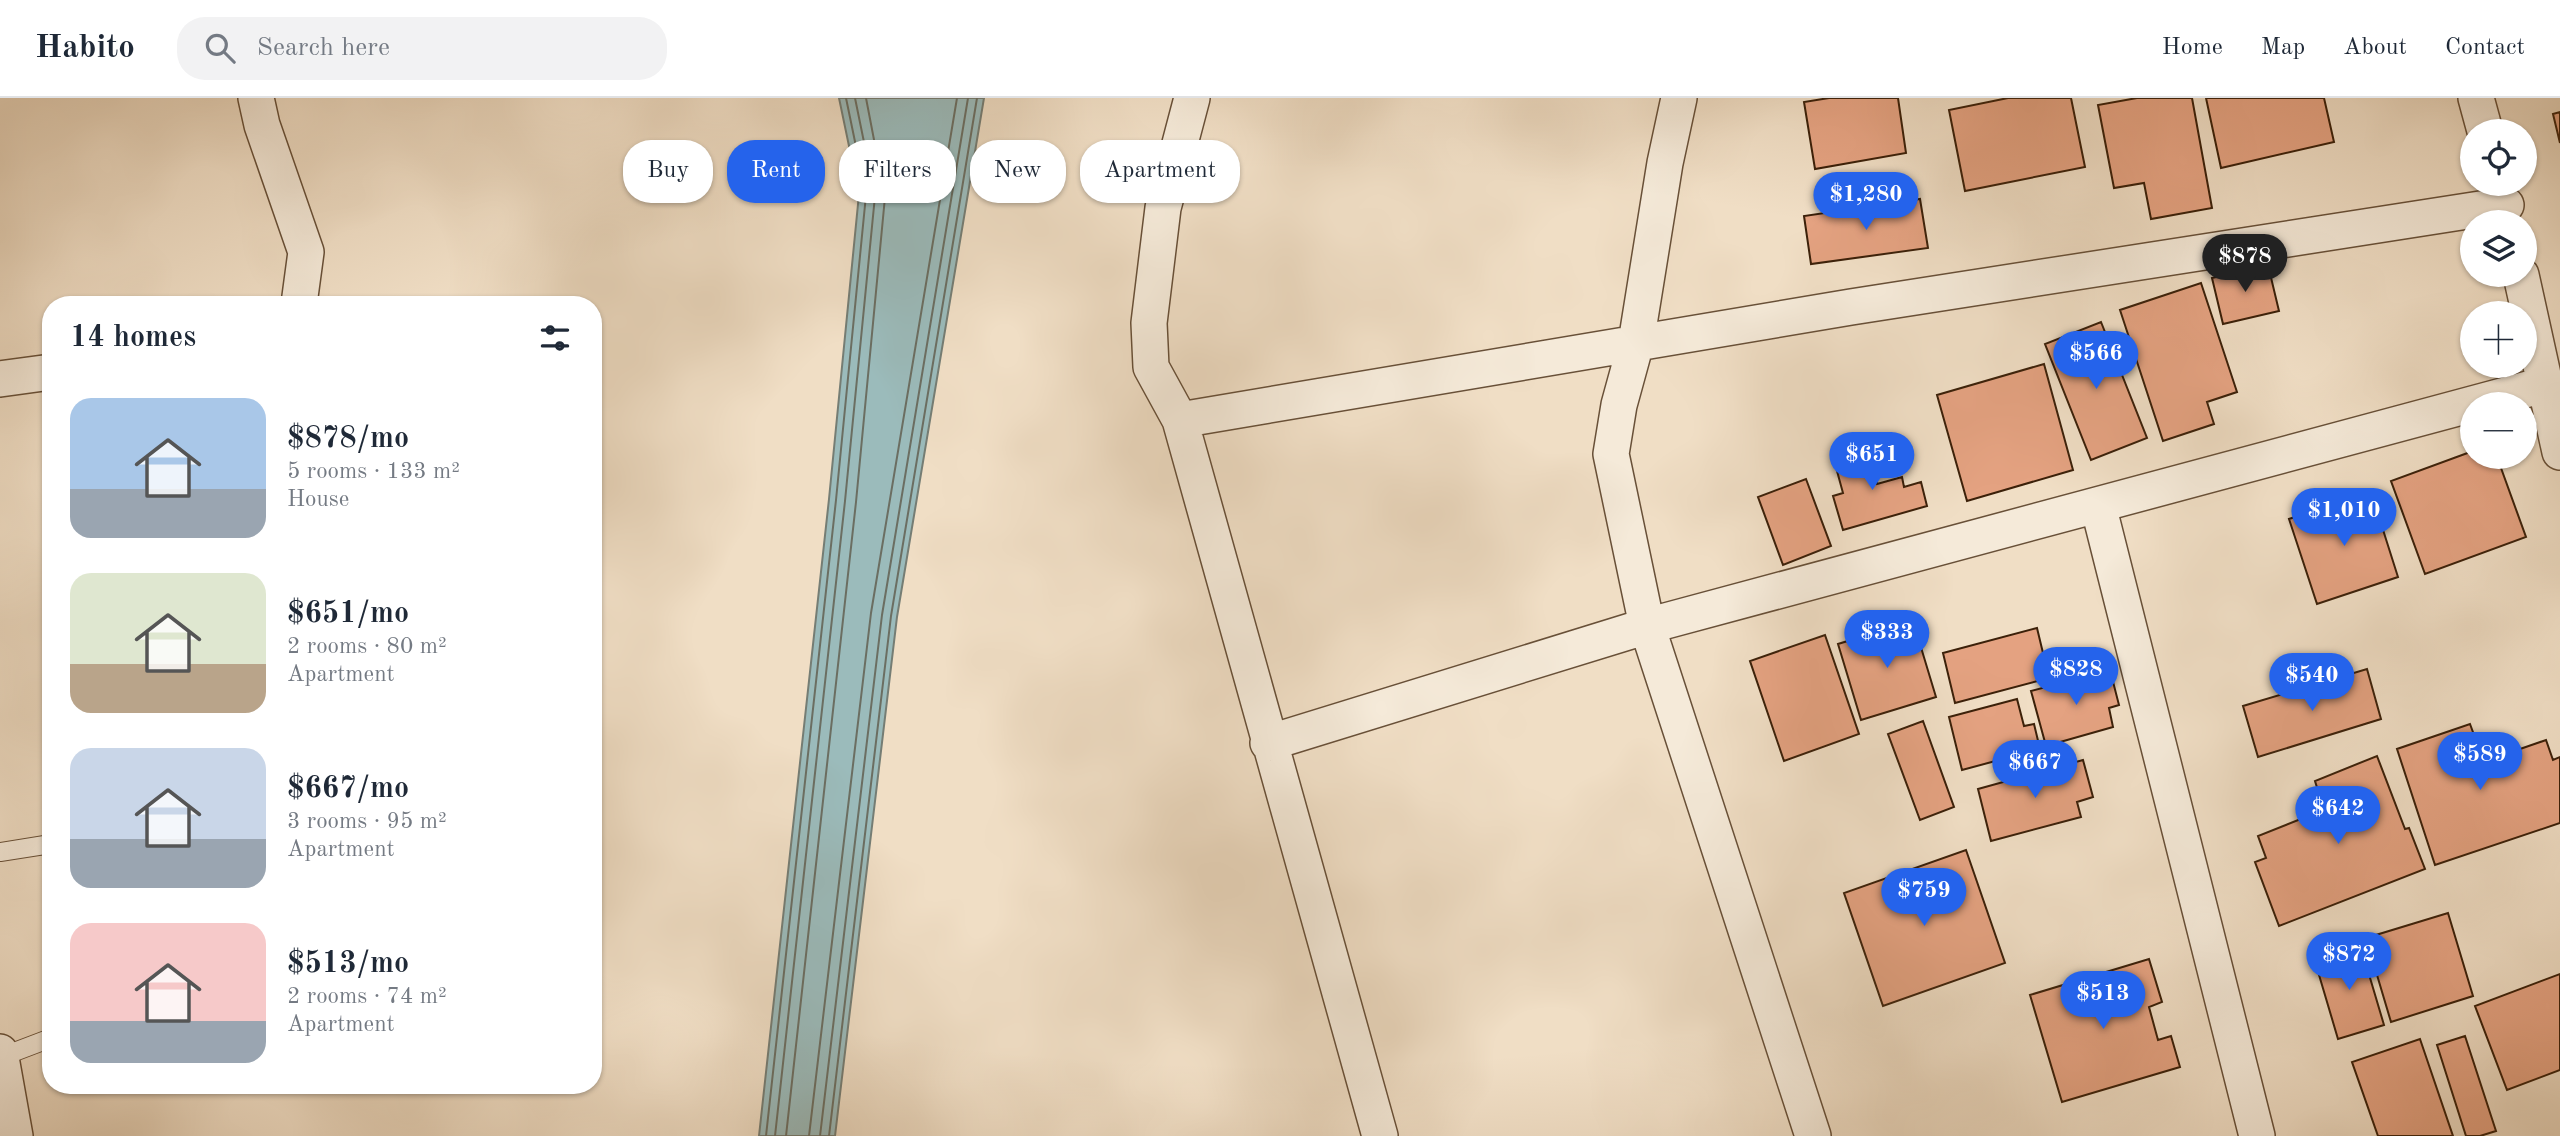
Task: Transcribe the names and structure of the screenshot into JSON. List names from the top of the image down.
{
  "page": {
    "header": "Habito",
    "search": "Search here",
    "nav": [
      "Home",
      "Map",
      "About",
      "Contact"
    ],
    "map_buttons": ["+", "−"],
    "chip": [
      "Buy",
      "Rent",
      "Filters",
      "New",
      "Apartment"
    ],
    "price": [
      "$1,280",
      "$878",
      "$566",
      "$651",
      "$1,010",
      "$333",
      "$828",
      "$540",
      "$589",
      "$667",
      "$642",
      "$759",
      "$872",
      "$513"
    ],
    "heading": "14 homes",
    "list": [
      {
        "name": "$878/mo",
        "note": "5 rooms · 133 m² · House"
      },
      {
        "name": "$651/mo",
        "note": "2 rooms · 80 m² · Apartment"
      },
      {
        "name": "$667/mo",
        "note": "3 rooms · 95 m² · Apartment"
      },
      {
        "name": "$513/mo",
        "note": "2 rooms · 74 m² · Apartment"
      }
    ]
  }
}
